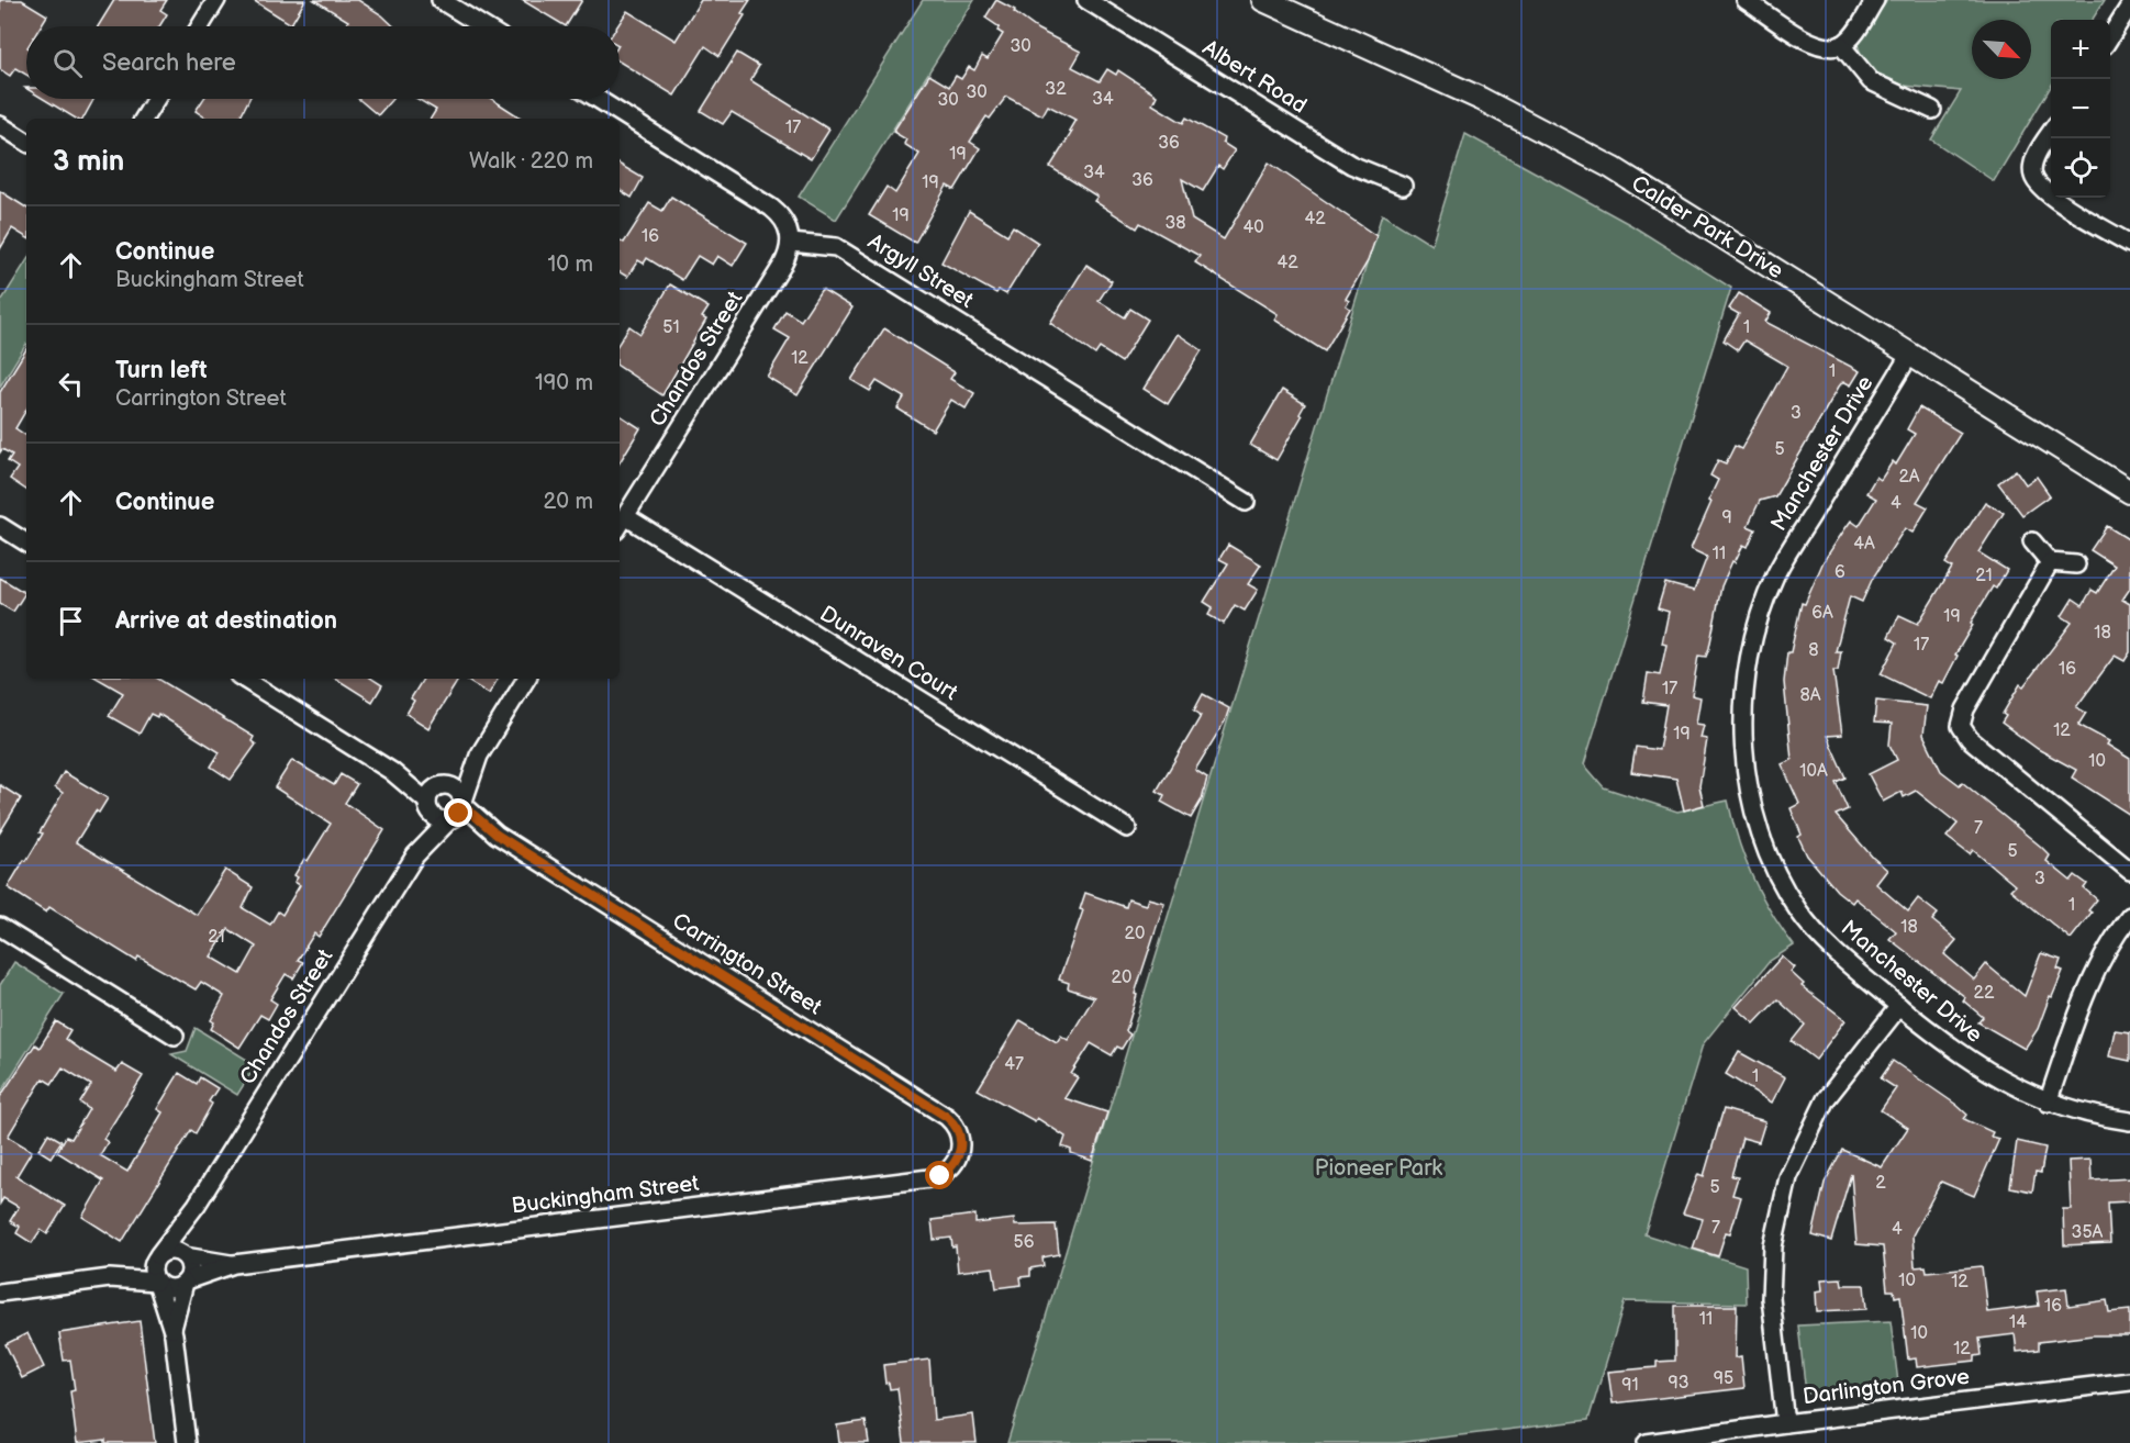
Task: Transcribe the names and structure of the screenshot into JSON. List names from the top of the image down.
{
  "streets": {
    "street": [
      "Albert Road",
      "Calder Park Drive",
      "Argyll Street",
      "Chandos Street",
      "Manchester Drive",
      "Dunraven Court",
      "Carrington Street",
      "Buckingham Street",
      "Darlington Grove"
    ]
  },
  "crossings": [
    ["Calder Park Drive", "Manchester Drive"],
    ["Argyll Street", "Chandos Street"],
    ["Chandos Street", "Dunraven Court"],
    ["Chandos Street", "Buckingham Street"],
    ["Manchester Drive", "Darlington Grove"],
    ["Carrington Street", "Buckingham Street"]
  ],
  "parks": ["Pioneer Park"],
  "house_numbers": [
    "30",
    "32",
    "30",
    "34",
    "30",
    "17",
    "36",
    "19",
    "34",
    "36",
    "19",
    "19",
    "42",
    "38",
    "40",
    "16",
    "42",
    "51",
    "1",
    "12",
    "1",
    "3",
    "5",
    "2A",
    "4",
    "9",
    "4A",
    "11",
    "6",
    "21",
    "6A",
    "19",
    "18",
    "17",
    "8",
    "16",
    "17",
    "8A",
    "12",
    "19",
    "10",
    "10A",
    "7",
    "5",
    "3",
    "1",
    "18",
    "20",
    "21",
    "20",
    "22",
    "47",
    "1",
    "2",
    "5",
    "7",
    "4",
    "35A",
    "56",
    "10",
    "12",
    "16",
    "11",
    "14",
    "10",
    "12",
    "95",
    "93",
    "91"
  ],
  "north": "bottom right",
  "page": {
    "map_buttons": ["+", "−"],
    "search": "Search here",
    "heading": ["3 min", "Walk · 220 m"],
    "list": [
      ["Continue", "Buckingham Street", "10 m"],
      ["Turn left", "Carrington Street", "190 m"],
      ["Continue", "20 m"],
      "Arrive at destination"
    ]
  }
}
